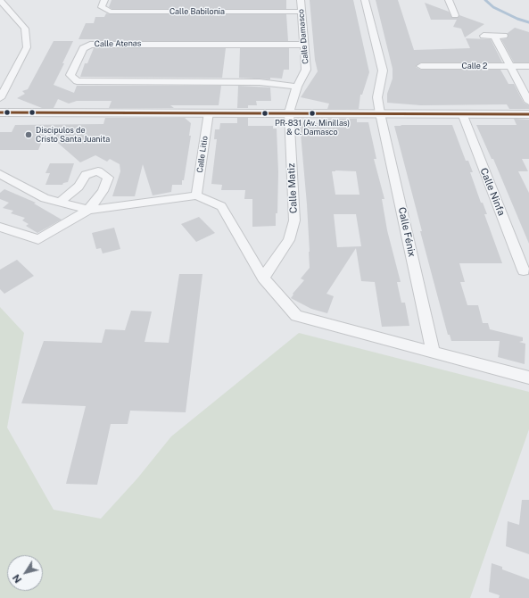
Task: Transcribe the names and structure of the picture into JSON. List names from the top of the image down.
{
  "streets": {
    "street": [
      "Calle Babilonia",
      "Calle Damasco",
      "Calle Atenas",
      "Calle 2",
      "Calle Litio",
      "Calle Matiz",
      "Calle Ninfa",
      "Calle Fénix"
    ]
  },
  "crossings": [
    ["Calle Babilonia", "Calle Damasco"],
    ["Calle Damasco", "Calle Atenas"],
    ["Calle Damasco", "Calle Matiz"]
  ],
  "places": ["PR-831 (Av. Minillas) & C. Damasco", "Discipulos de Cristo Santa Juanita"],
  "north": "bottom left"
}
